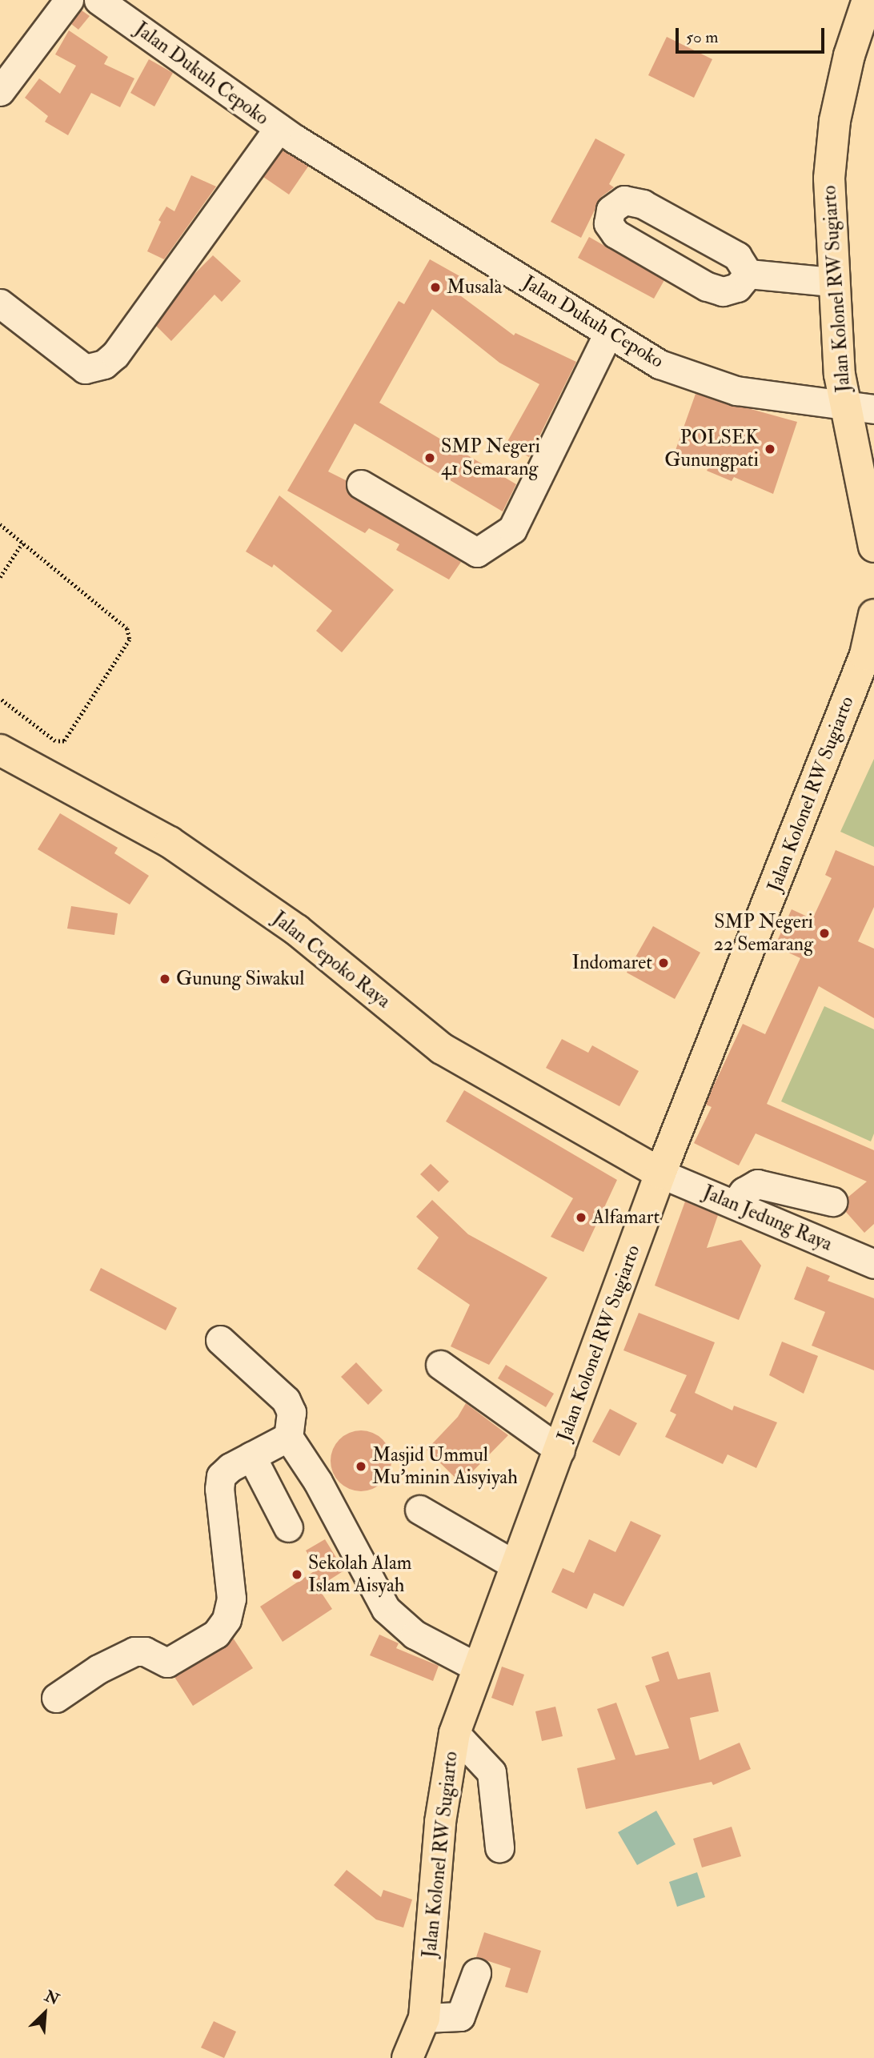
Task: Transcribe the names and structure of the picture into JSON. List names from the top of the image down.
{
  "streets": {
    "main road": ["Jalan Kolonel RW Sugiarto", "Jalan Cepoko Raya"],
    "street": ["Jalan Dukuh Cepoko", "Jalan Jedung Raya"]
  },
  "crossings": [
    ["Jalan Dukuh Cepoko", "Jalan Kolonel RW Sugiarto"],
    ["Jalan Kolonel RW Sugiarto", "Jalan Cepoko Raya"],
    ["Jalan Kolonel RW Sugiarto", "Jalan Jedung Raya"],
    ["Jalan Cepoko Raya", "Jalan Jedung Raya"]
  ],
  "places": [
    "Musala",
    "POLSEK Gunungpati",
    "SMP Negeri 41 Semarang",
    "SMP Negeri 22 Semarang",
    "Indomaret",
    "Gunung Siwakul",
    "Alfamart",
    "Masjid Ummul Mu'minin Aisyiyah",
    "Sekolah Alam Islam Aisyah"
  ],
  "scale_bar": "50 m",
  "north": "top right"
}
